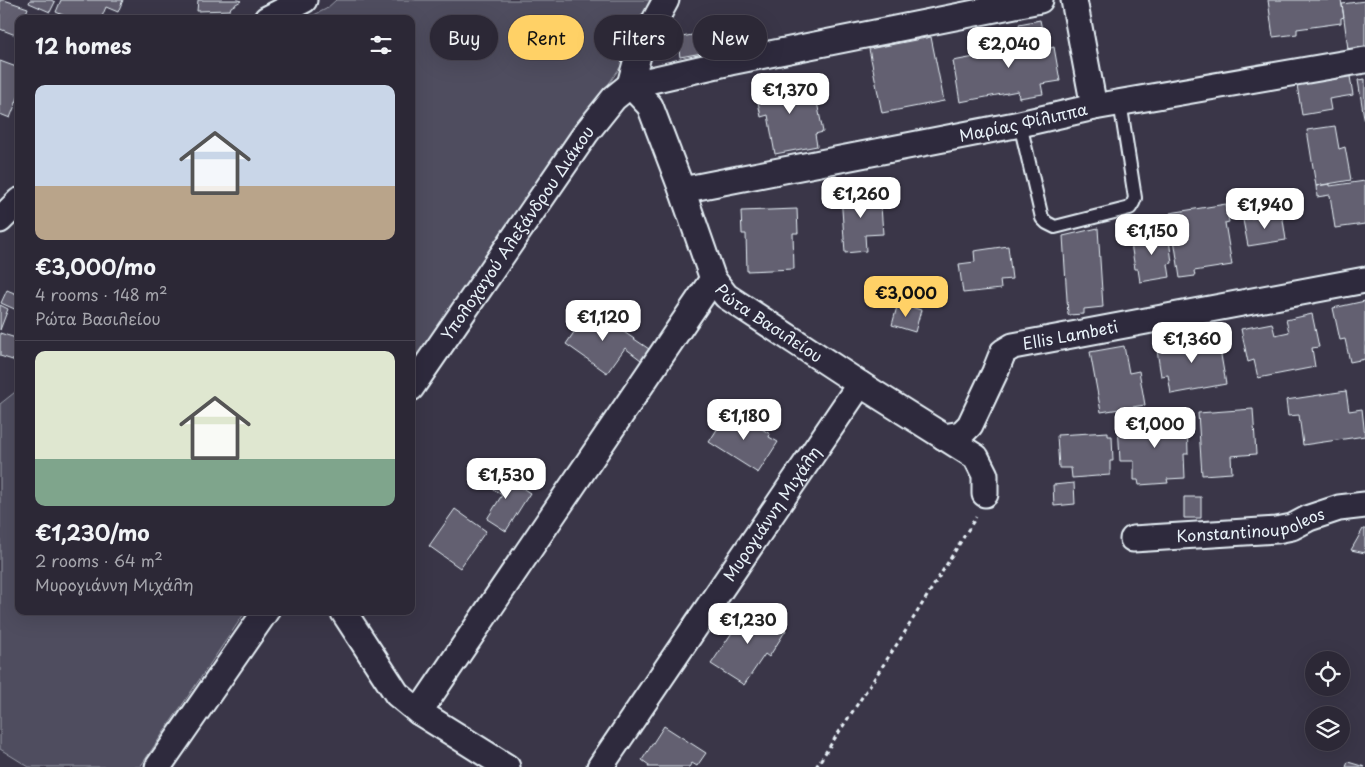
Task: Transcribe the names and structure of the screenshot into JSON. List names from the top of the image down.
{
  "streets": {
    "street": [
      "Μαρίας Φίλιππα",
      "Υπολοχαγού Αλεξάνδρου Διάκου",
      "Ρώτα Βασιλείου",
      "Ellis Lambeti",
      "Μυρογιάννη Μιχάλη",
      "Konstantinoupoleos"
    ]
  },
  "crossings": [
    ["Μαρίας Φίλιππα", "Ρώτα Βασιλείου"],
    ["Υπολοχαγού Αλεξάνδρου Διάκου", "Ρώτα Βασιλείου"],
    ["Ρώτα Βασιλείου", "Ellis Lambeti"],
    ["Ρώτα Βασιλείου", "Μυρογιάννη Μιχάλη"]
  ],
  "page": {
    "chip": [
      "Buy",
      "Rent",
      "Filters",
      "New"
    ],
    "heading": "12 homes",
    "price": [
      "€2,040",
      "€1,370",
      "€1,260",
      "€1,940",
      "€1,150",
      "€3,000",
      "€1,120",
      "€1,360",
      "€1,180",
      "€1,000",
      "€1,530",
      "€1,230"
    ],
    "list": [
      {
        "name": "€3,000/mo",
        "note": "4 rooms · 148 m² · Ρώτα Βασιλείου"
      },
      {
        "name": "€1,230/mo",
        "note": "2 rooms · 64 m² · Μυρογιάννη Μιχάλη"
      }
    ]
  }
}
